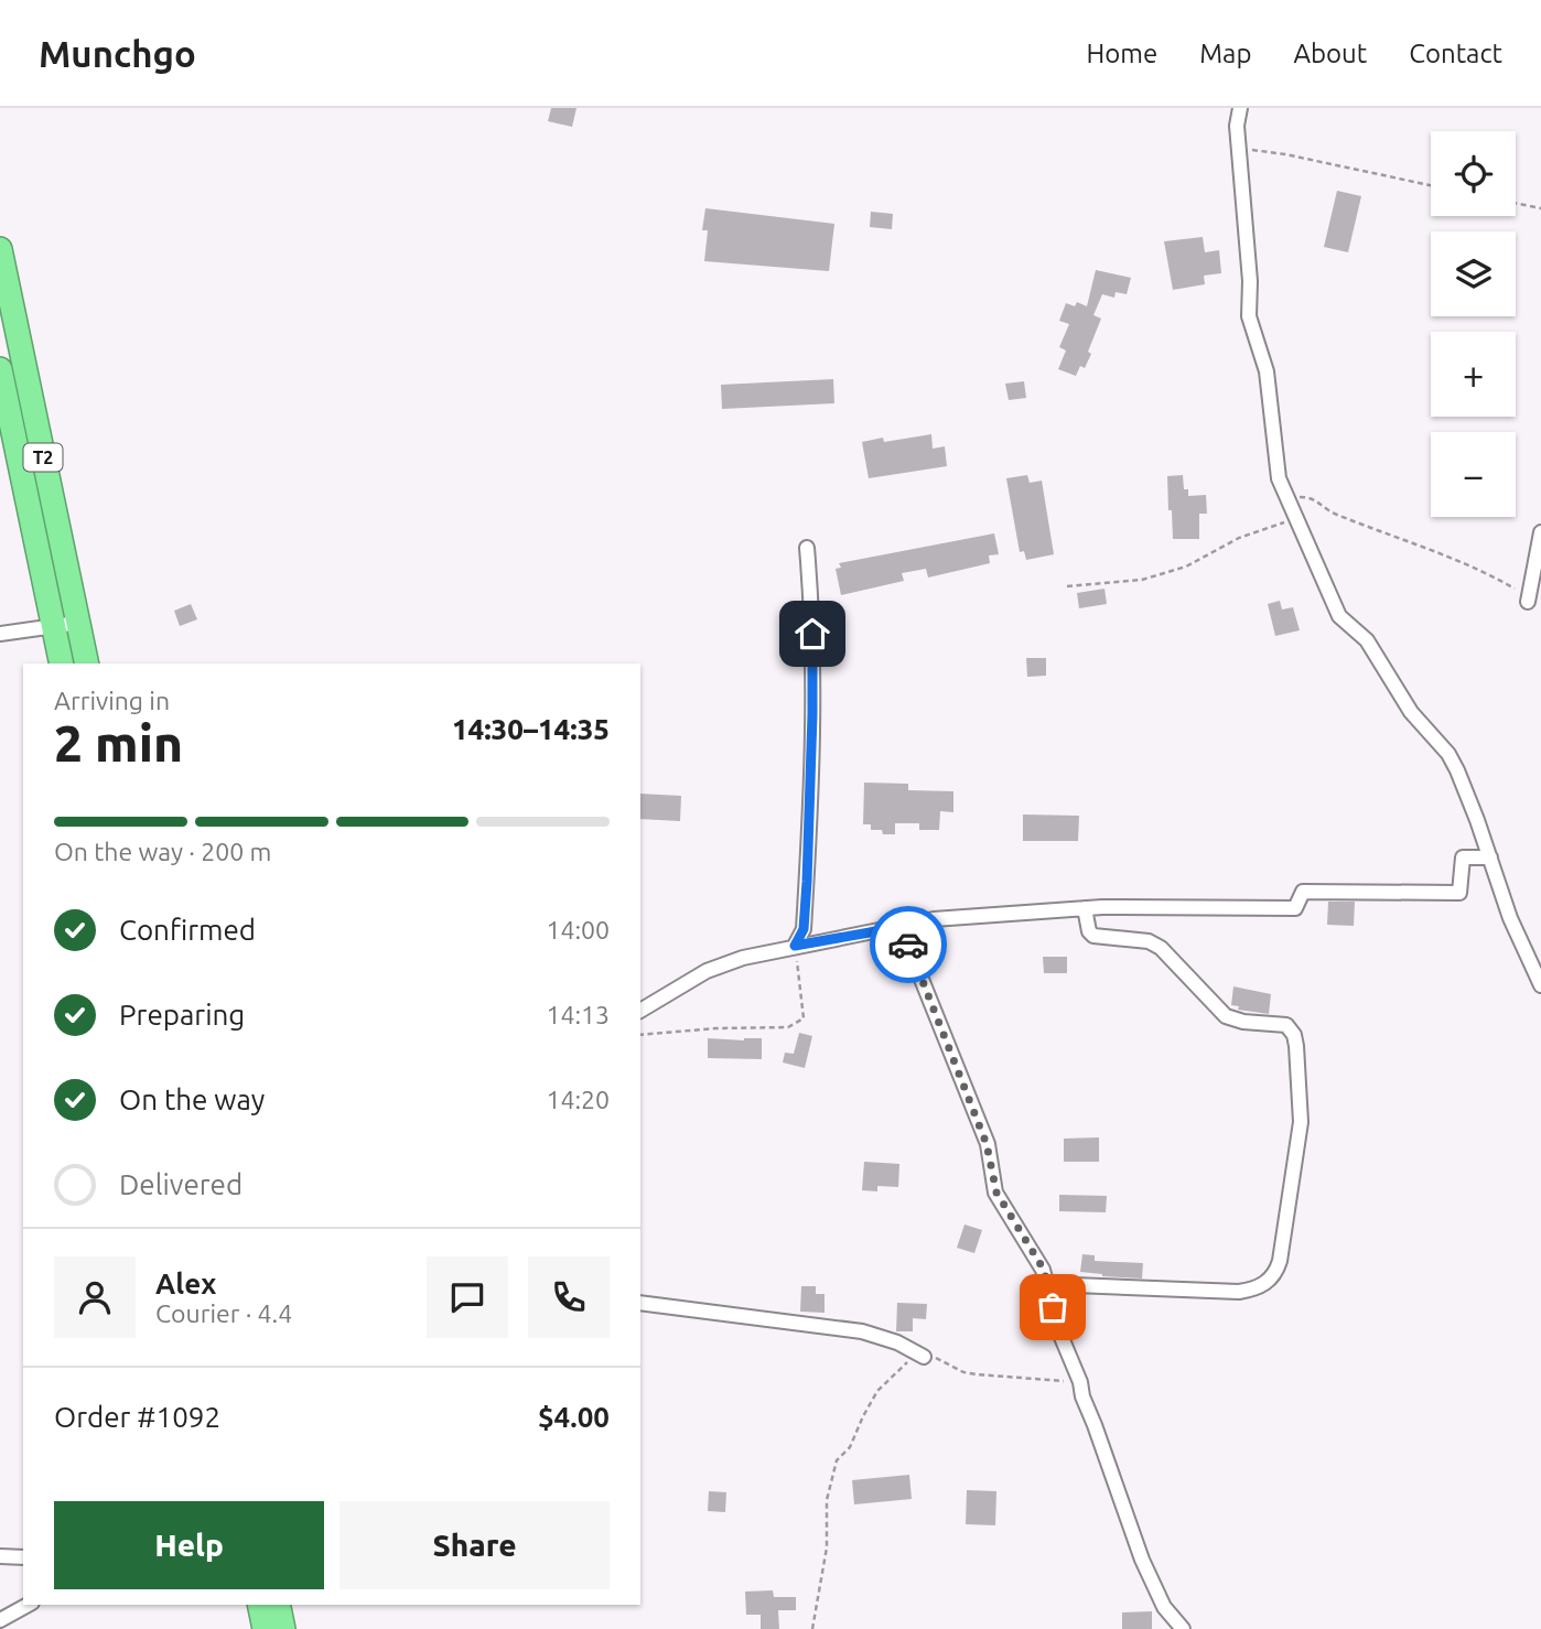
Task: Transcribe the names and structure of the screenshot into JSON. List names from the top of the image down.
{
  "streets": {
    "highway": ["T2"]
  },
  "page": {
    "header": "Munchgo",
    "nav": [
      "Home",
      "Map",
      "About",
      "Contact"
    ],
    "map_buttons": ["+", "−"],
    "heading": ["2 min", "Arriving in", "14:30–14:35"],
    "panel": [
      "Alex",
      "Courier · 4.4",
      "Order #1092",
      "$4.00"
    ],
    "bar": "On the way · 200 m",
    "list": [
      ["Confirmed", "14:00"],
      ["Preparing", "14:13"],
      ["On the way", "14:20"],
      "Delivered"
    ],
    "buttons": ["Help", "Share"]
  }
}
